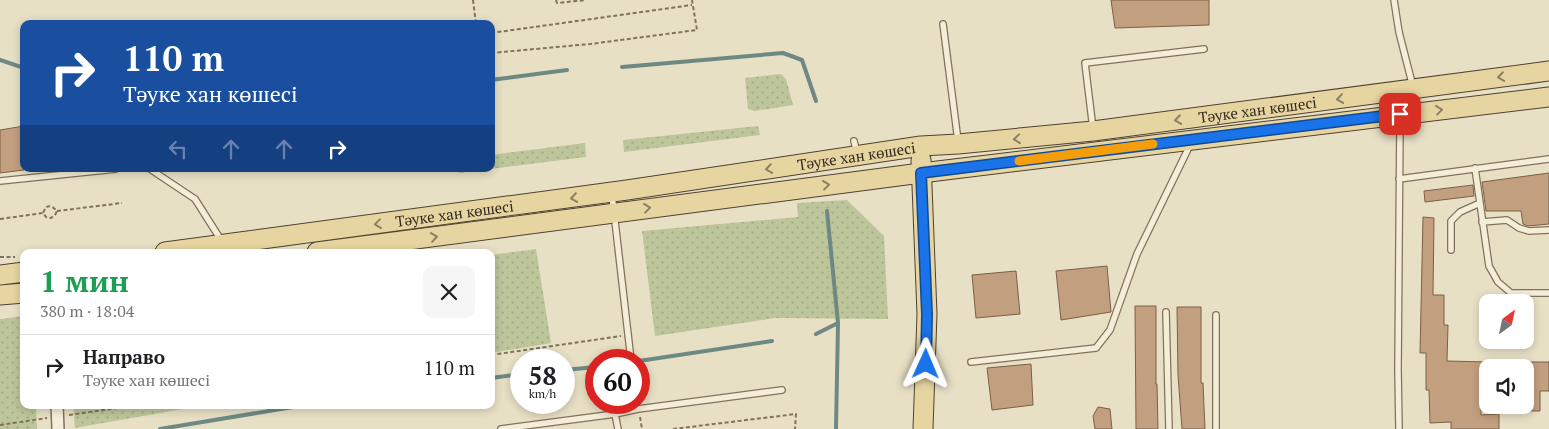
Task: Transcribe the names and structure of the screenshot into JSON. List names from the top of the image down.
{
  "streets": {
    "main road": ["Тәуке хан көшесі"]
  },
  "north": "top right",
  "page": {
    "turn": ["110 m", "Тәуке хан көшесі"],
    "heading": ["1 мин", "380 m · 18:04"],
    "list": [
      {
        "name": "Направо",
        "note": "Тәуке хан көшесі",
        "value": "110 m"
      }
    ],
    "speed": "58 km/h",
    "limit": "60"
  }
}
